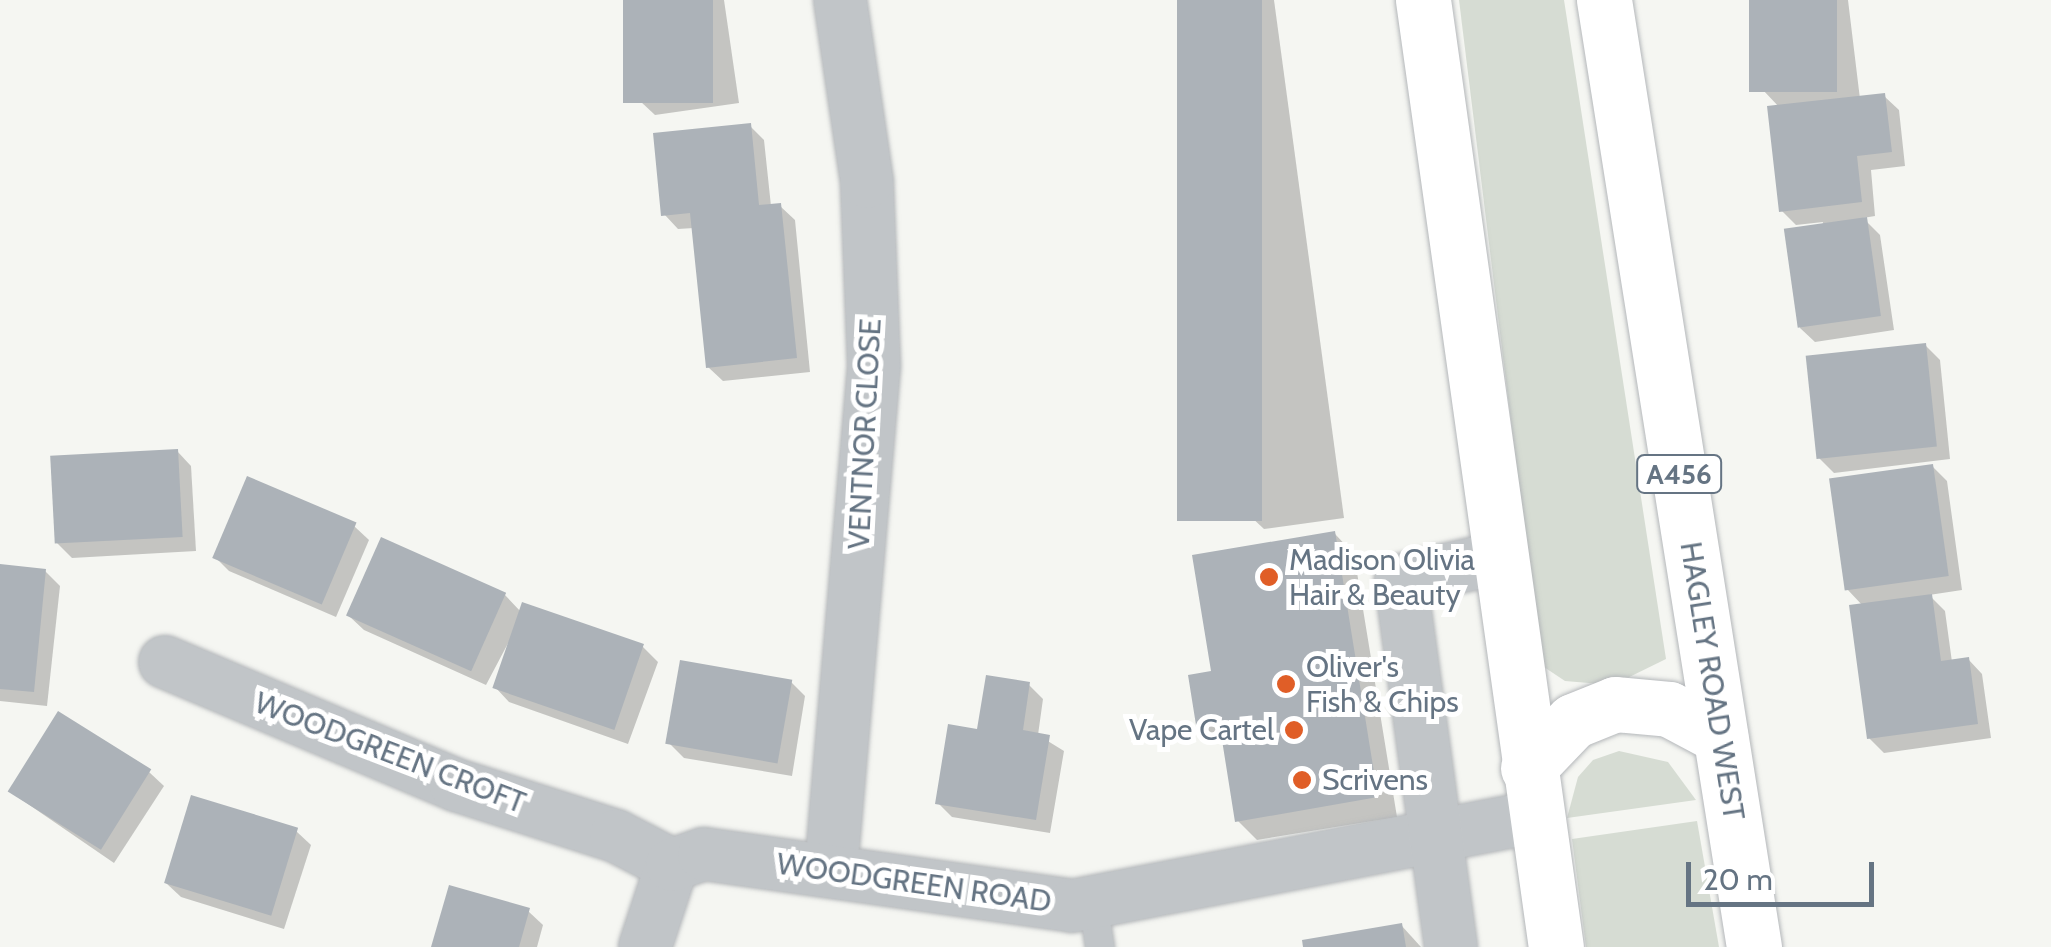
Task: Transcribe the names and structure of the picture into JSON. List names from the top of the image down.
{
  "streets": {
    "highway": ["A456", "HAGLEY ROAD WEST"],
    "street": ["VENTNOR CLOSE", "WOODGREEN CROFT", "WOODGREEN ROAD"]
  },
  "crossings": [
    ["VENTNOR CLOSE", "WOODGREEN ROAD"],
    ["WOODGREEN CROFT", "WOODGREEN ROAD"]
  ],
  "places": [
    "Madison Olivia Hair & Beauty",
    "Oliver's Fish & Chips",
    "Vape Cartel",
    "Scrivens"
  ],
  "scale_bar": "20 m"
}
